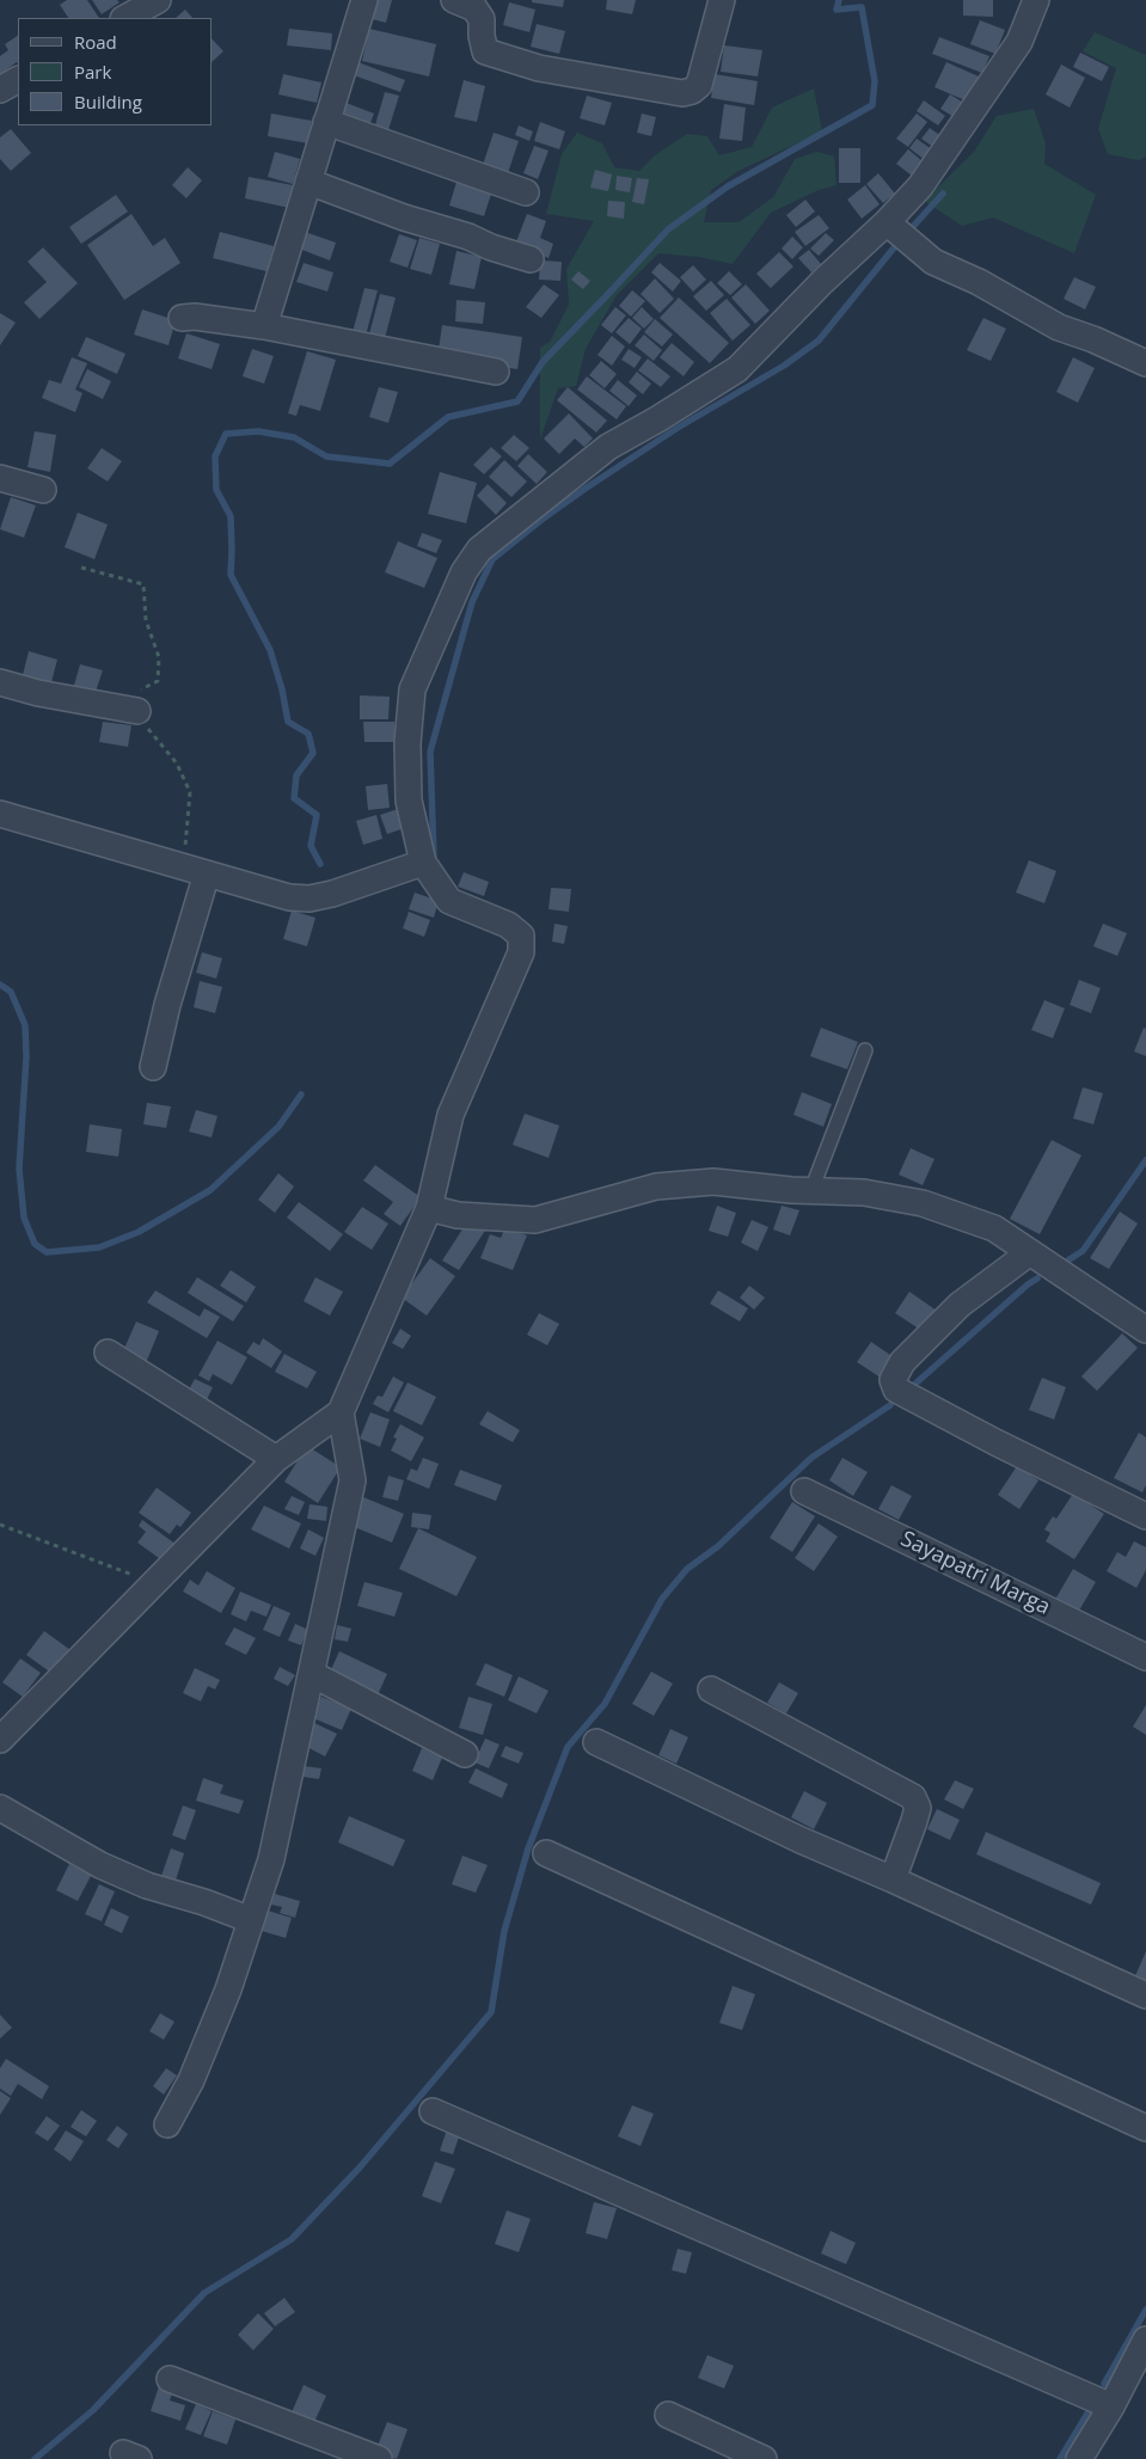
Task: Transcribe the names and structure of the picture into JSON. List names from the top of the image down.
{
  "streets": {
    "street": ["Sayapatri Marga"]
  },
  "legend": ["Road", "Park", "Building"]
}
